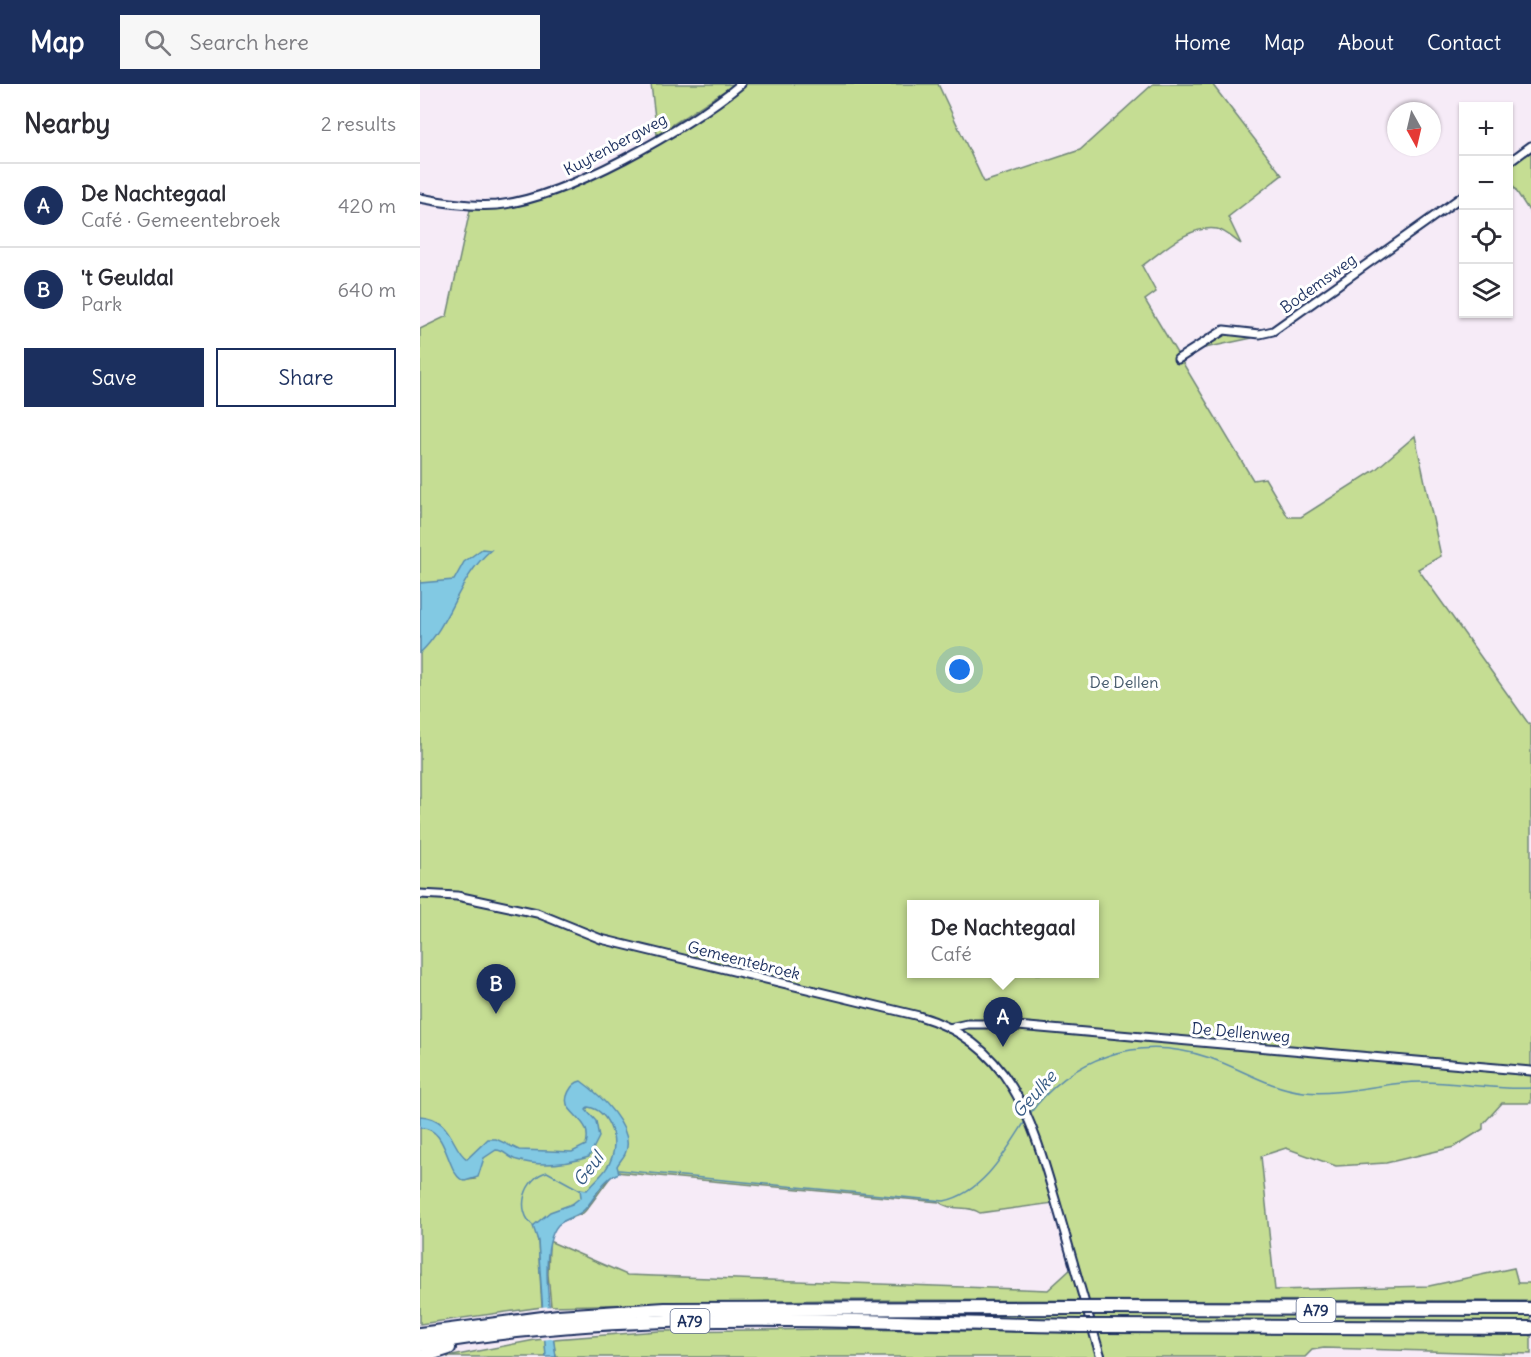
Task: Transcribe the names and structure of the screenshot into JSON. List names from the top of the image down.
{
  "streets": {
    "highway": ["A79"],
    "street": [
      "Kuytenbergweg",
      "Bodemsweg",
      "Gemeentebroek",
      "De Dellenweg"
    ]
  },
  "crossings": [
    ["Gemeentebroek", "De Dellenweg"]
  ],
  "water": ["Geulke", "Geul"],
  "parks": ["De Dellen"],
  "north": "bottom",
  "page": {
    "header": "Map",
    "search": "Search here",
    "nav": [
      "Home",
      "Map",
      "About",
      "Contact"
    ],
    "heading": ["Nearby", "2 results"],
    "map_buttons": ["+", "−"],
    "list": [
      {
        "mark": "A",
        "name": "De Nachtegaal",
        "note": "Café · Gemeentebroek",
        "value": "420 m"
      },
      {
        "mark": "B",
        "name": "'t Geuldal",
        "note": "Park",
        "value": "640 m"
      }
    ],
    "buttons": ["Save", "Share"],
    "popup": ["De Nachtegaal", "Café"],
    "pins": ["B", "A"]
  }
}
